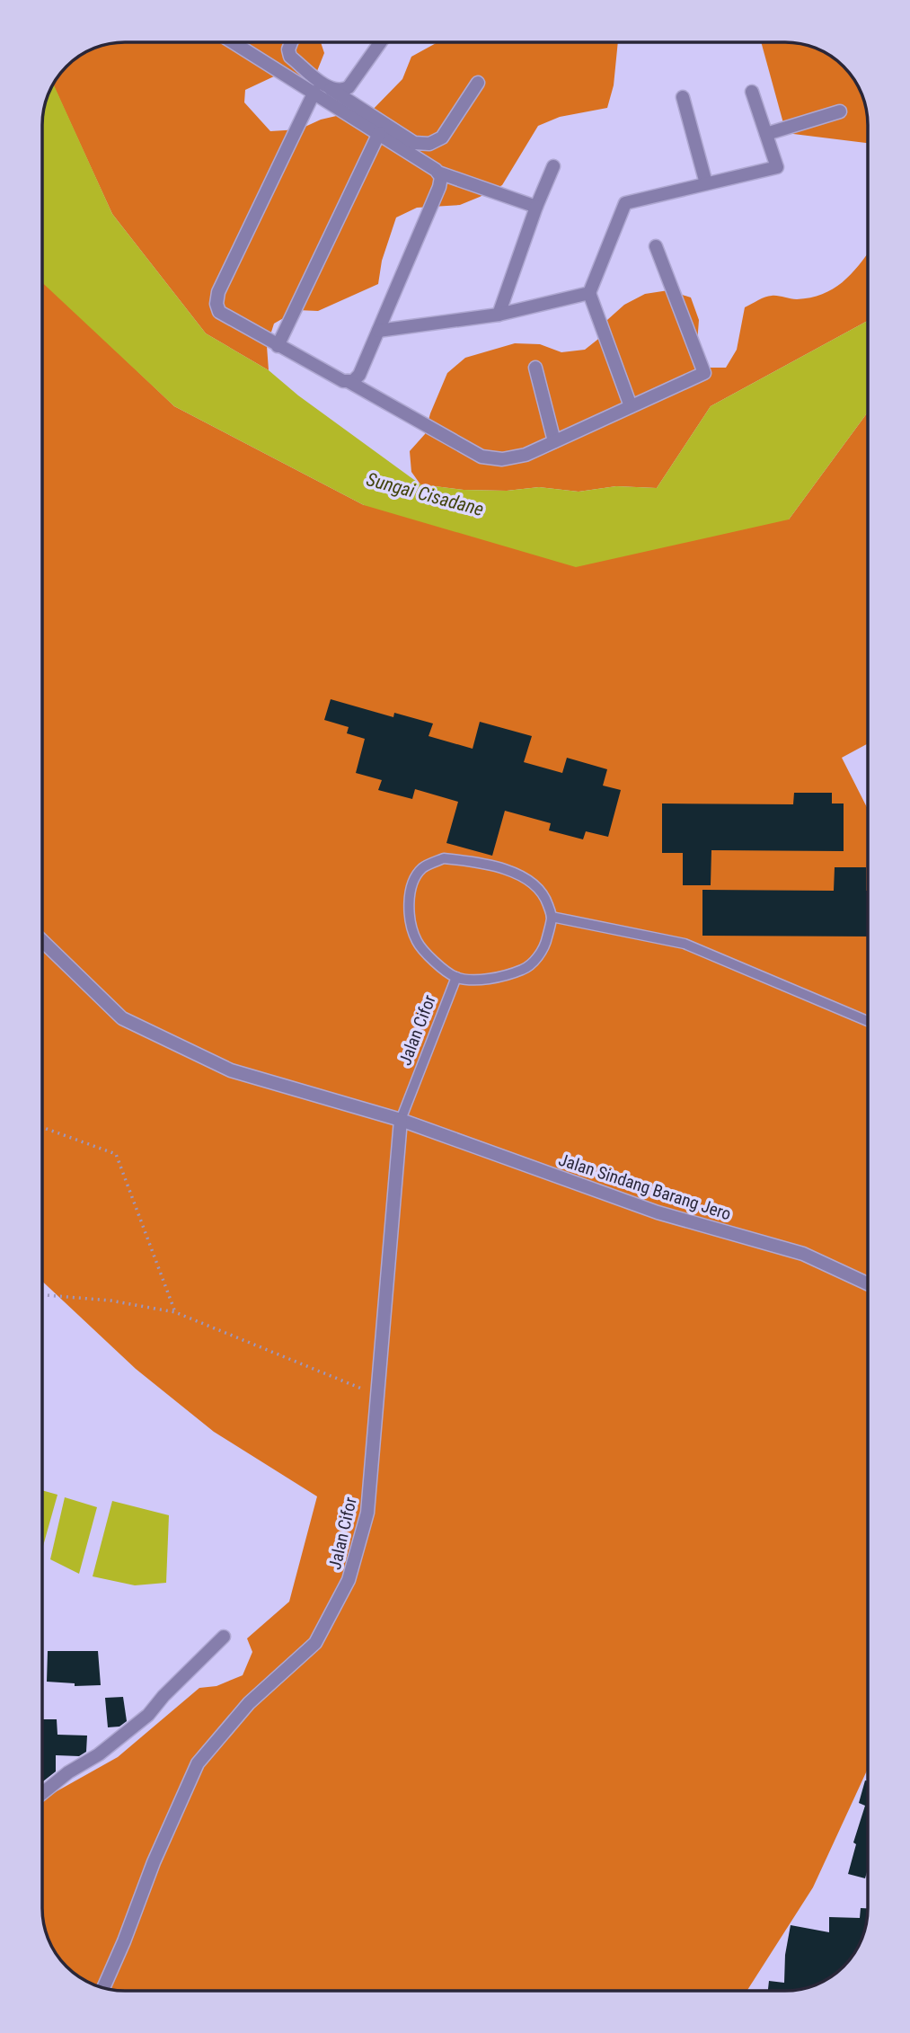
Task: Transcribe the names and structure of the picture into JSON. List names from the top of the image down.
{
  "streets": {
    "street": ["Jalan Cifor", "Jalan Sindang Barang Jero"]
  },
  "crossings": [
    ["Jalan Cifor", "Jalan Sindang Barang Jero"]
  ],
  "water": ["Sungai Cisadane"]
}
